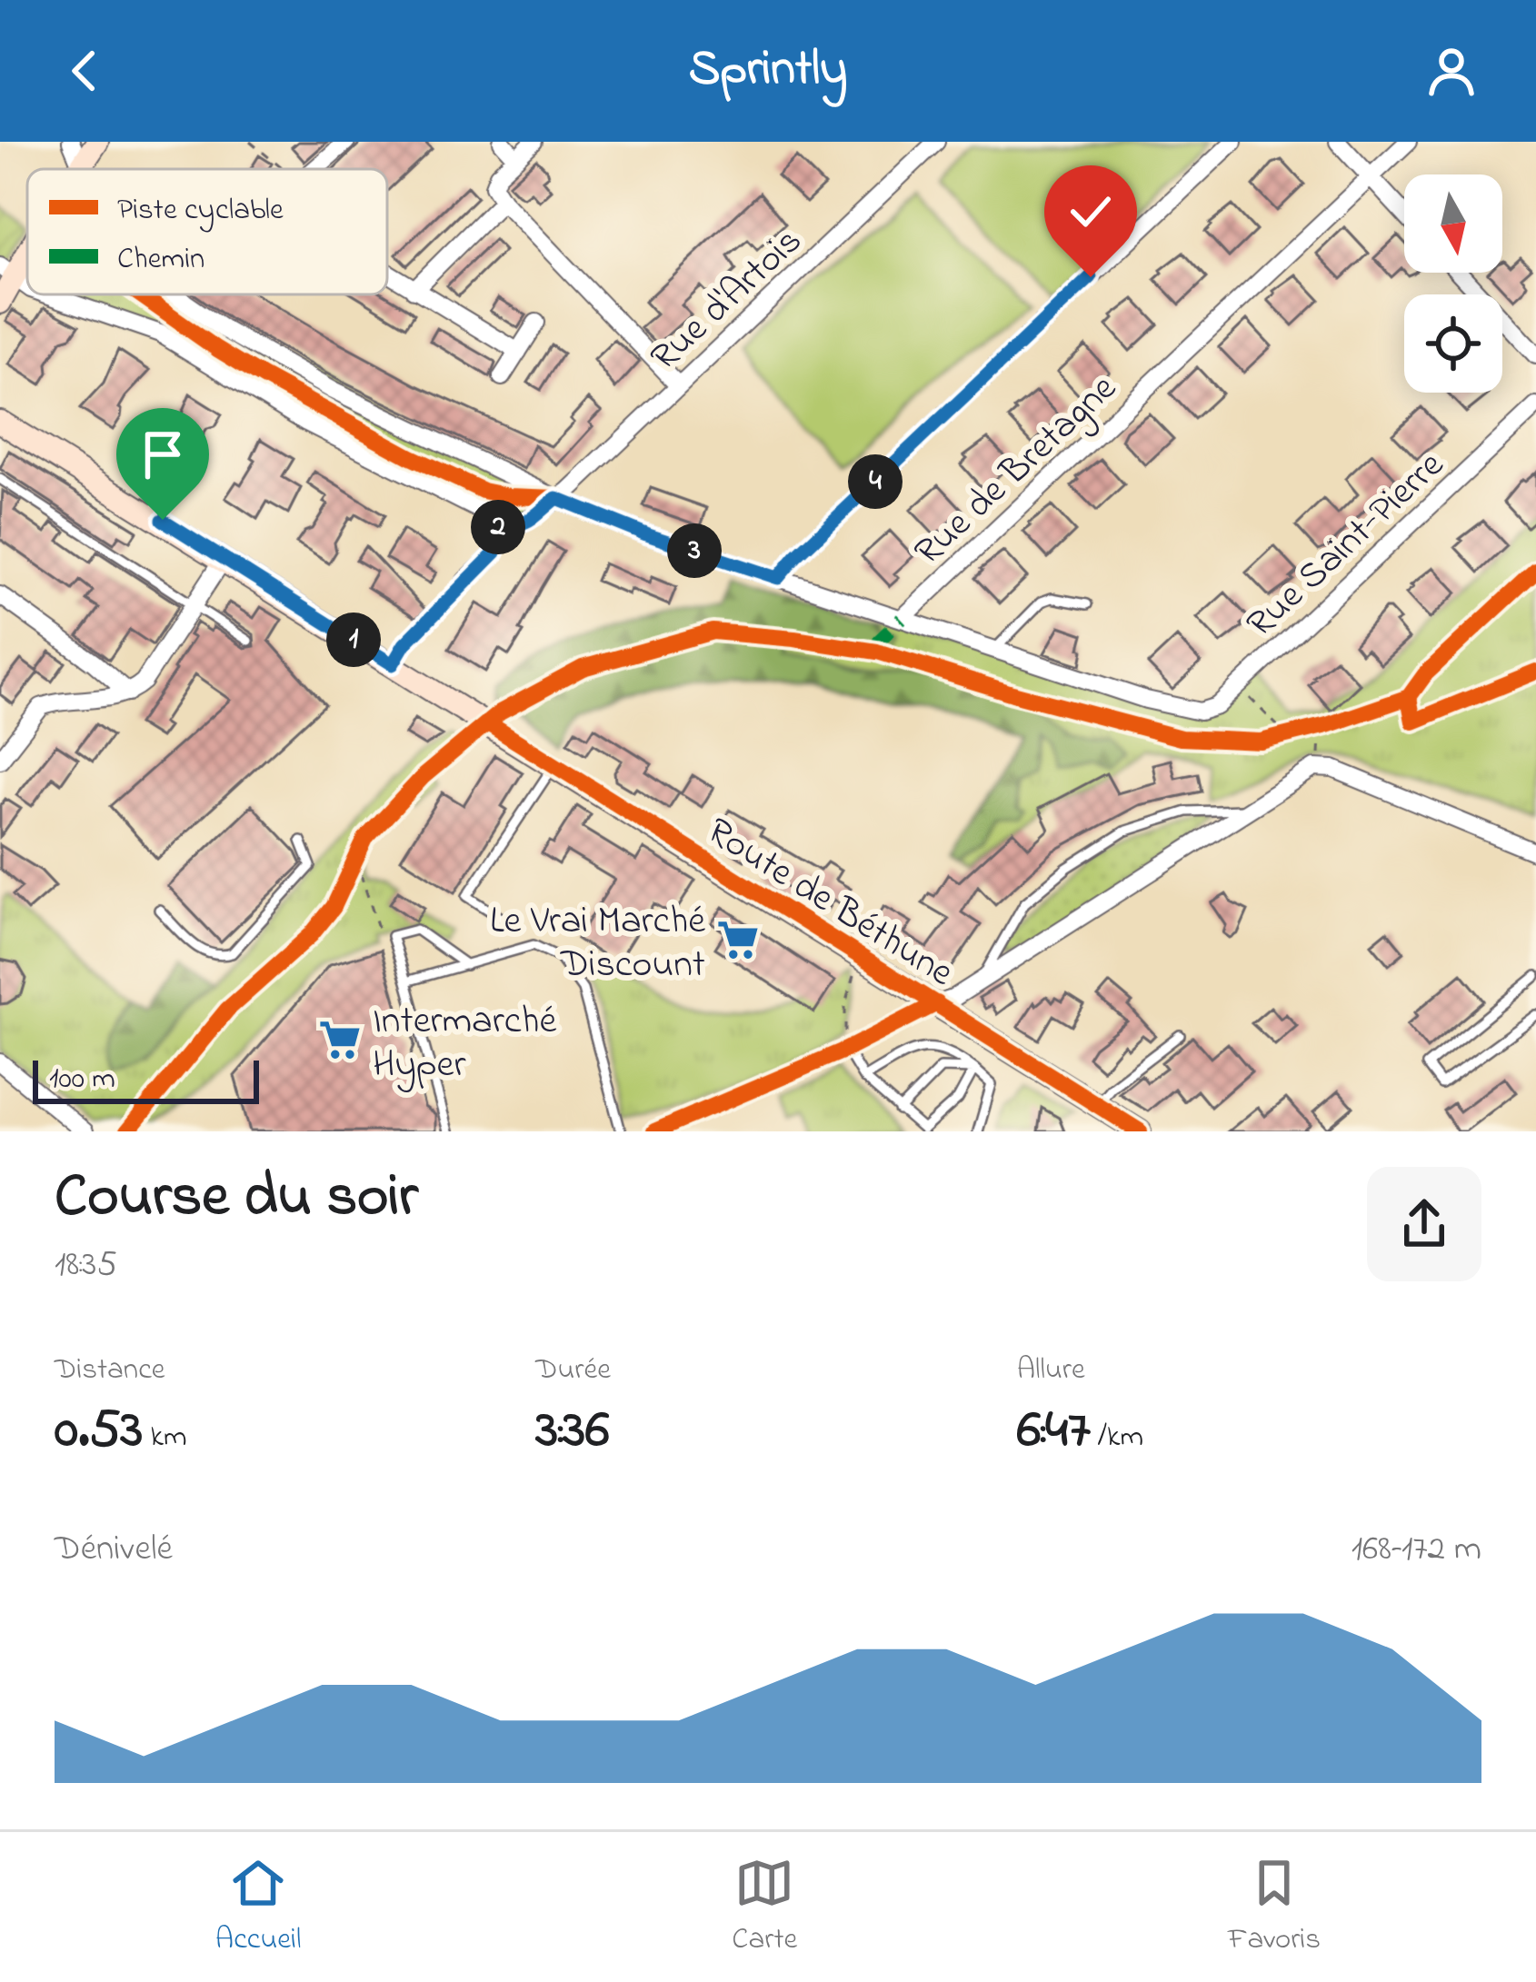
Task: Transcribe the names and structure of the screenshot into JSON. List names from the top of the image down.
{
  "streets": {
    "main road": ["Route de Béthune"],
    "street": ["Rue d'Artois", "Rue de Bretagne", "Rue Saint-Pierre"]
  },
  "places": {
    "supermarket": ["Le Vrai Marché Discount", "Intermarché Hyper"]
  },
  "legend": ["Piste cyclable", "Chemin"],
  "scale_bar": "100 m",
  "north": "bottom",
  "page": {
    "header": "Sprintly",
    "pins": [
      "4",
      "2",
      "3",
      "1"
    ],
    "scale": "100 m",
    "heading": ["Course du soir", "18:35"],
    "stats": [
      ["Distance", "0.53 km"],
      ["Durée", "3:36"],
      ["Allure", "6:47 /km"]
    ],
    "chart": ["Dénivelé", "168–172 m"],
    "tabs": ["Accueil", "Carte", "Favoris"]
  }
}
